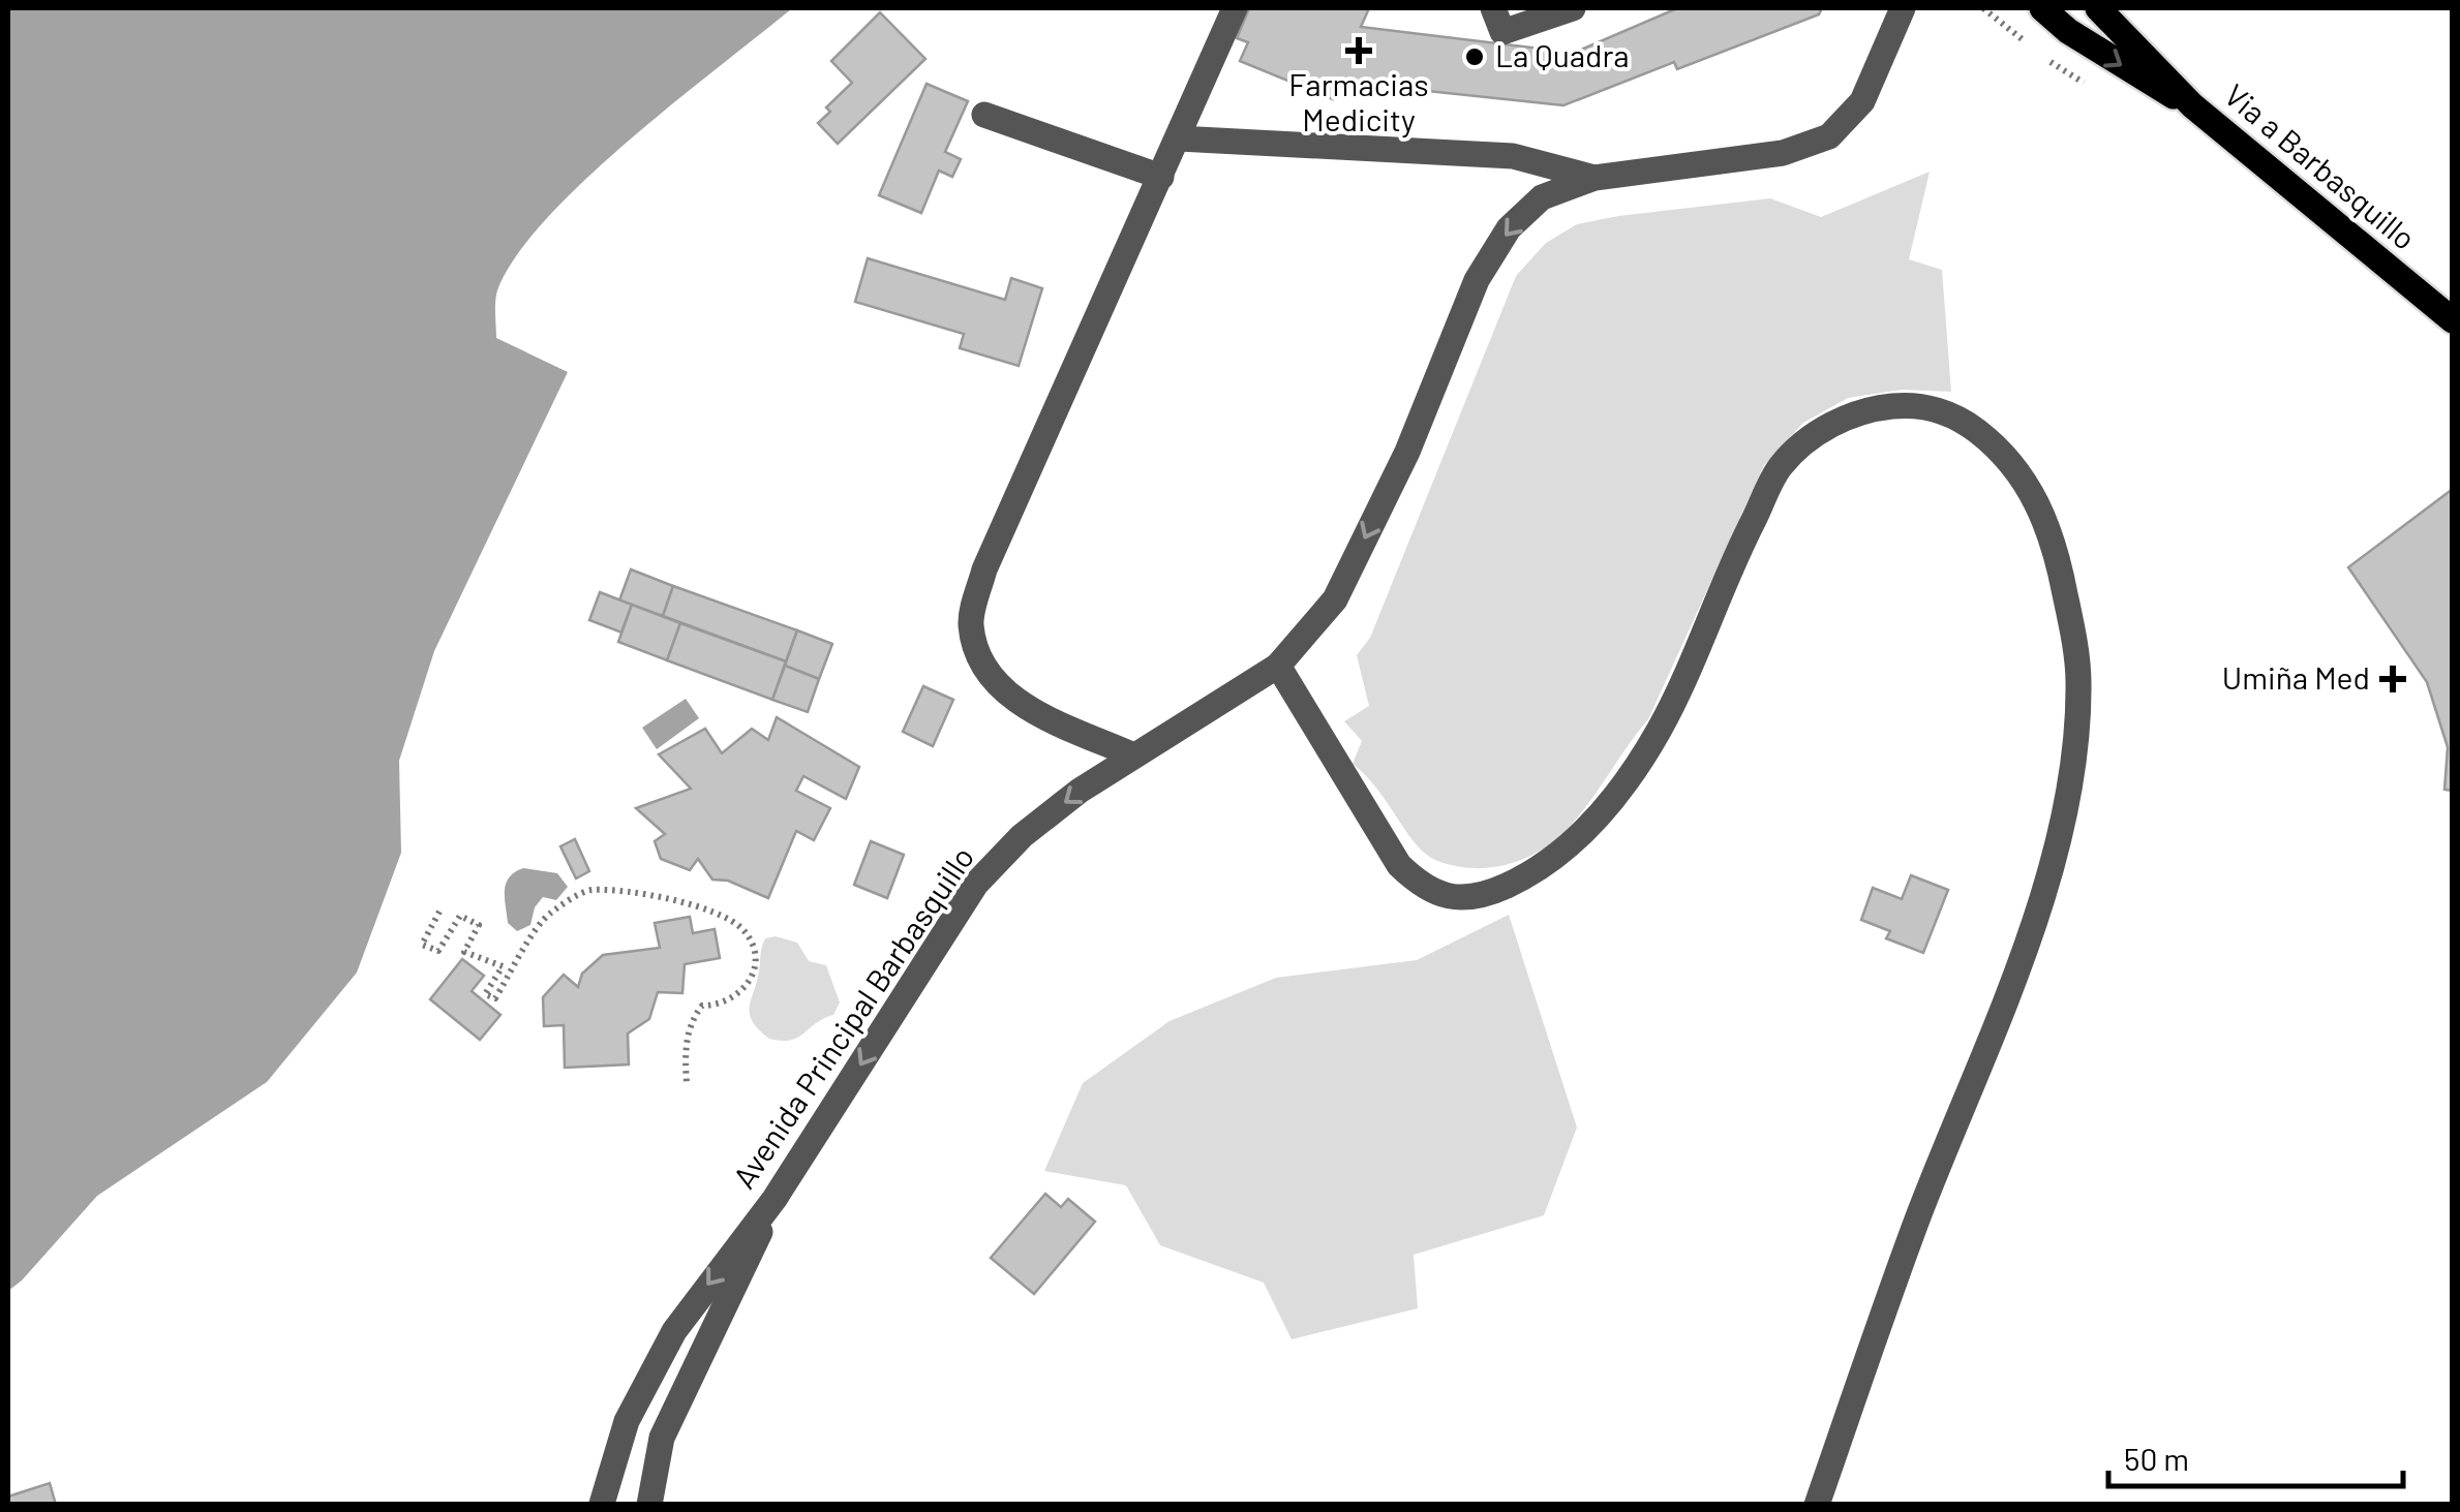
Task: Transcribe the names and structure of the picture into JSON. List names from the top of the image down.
{
  "streets": {
    "main road": ["Via a Barbasquillo"],
    "street": ["Avenida Principal Barbasquillo"]
  },
  "one_way": ["Avenida Principal Barbasquillo"],
  "places": {
    "health": ["Farmacias Medicity", "Umiña Med"],
    "other": ["La Quadra"]
  },
  "scale_bar": "50 m"
}
